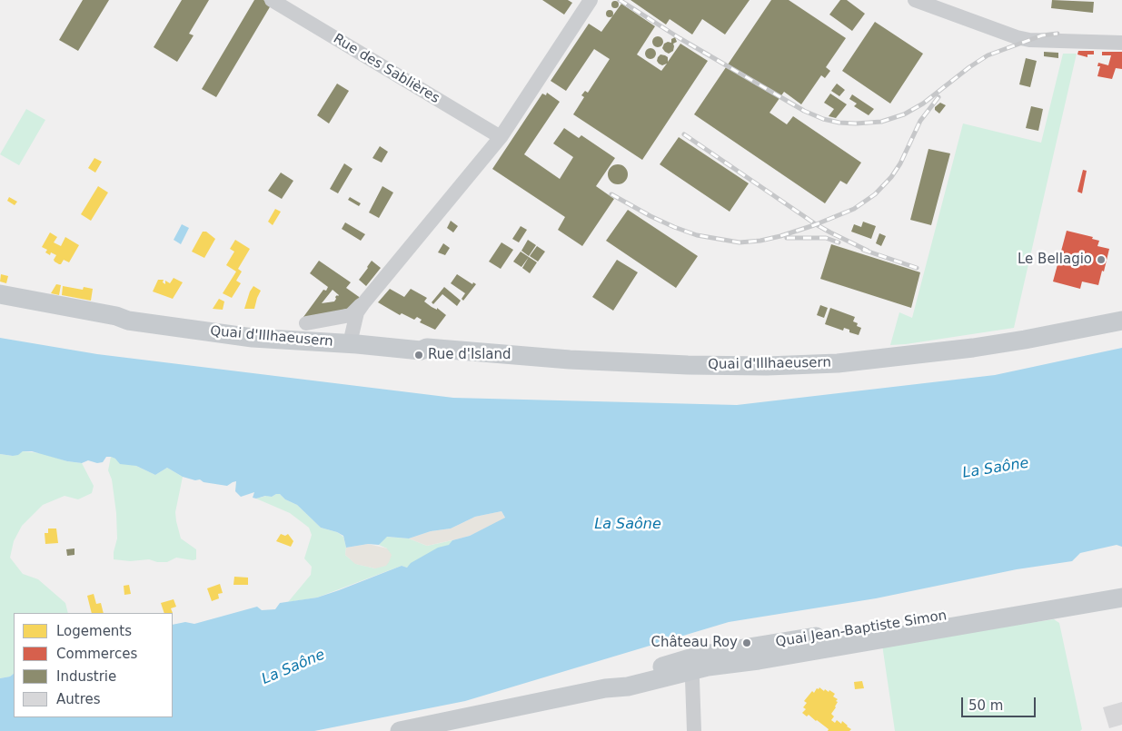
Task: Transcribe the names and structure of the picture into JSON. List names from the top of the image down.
{
  "streets": {
    "main road": ["Quai d'Illhaeusern", "Quai Jean-Baptiste Simon"],
    "street": ["Rue des Sablières"]
  },
  "water": ["La Saône"],
  "places": ["Le Bellagio", "Rue d'Island", "Château Roy"],
  "legend": [
    "Logements",
    "Commerces",
    "Industrie",
    "Autres"
  ],
  "scale_bar": "50 m"
}
